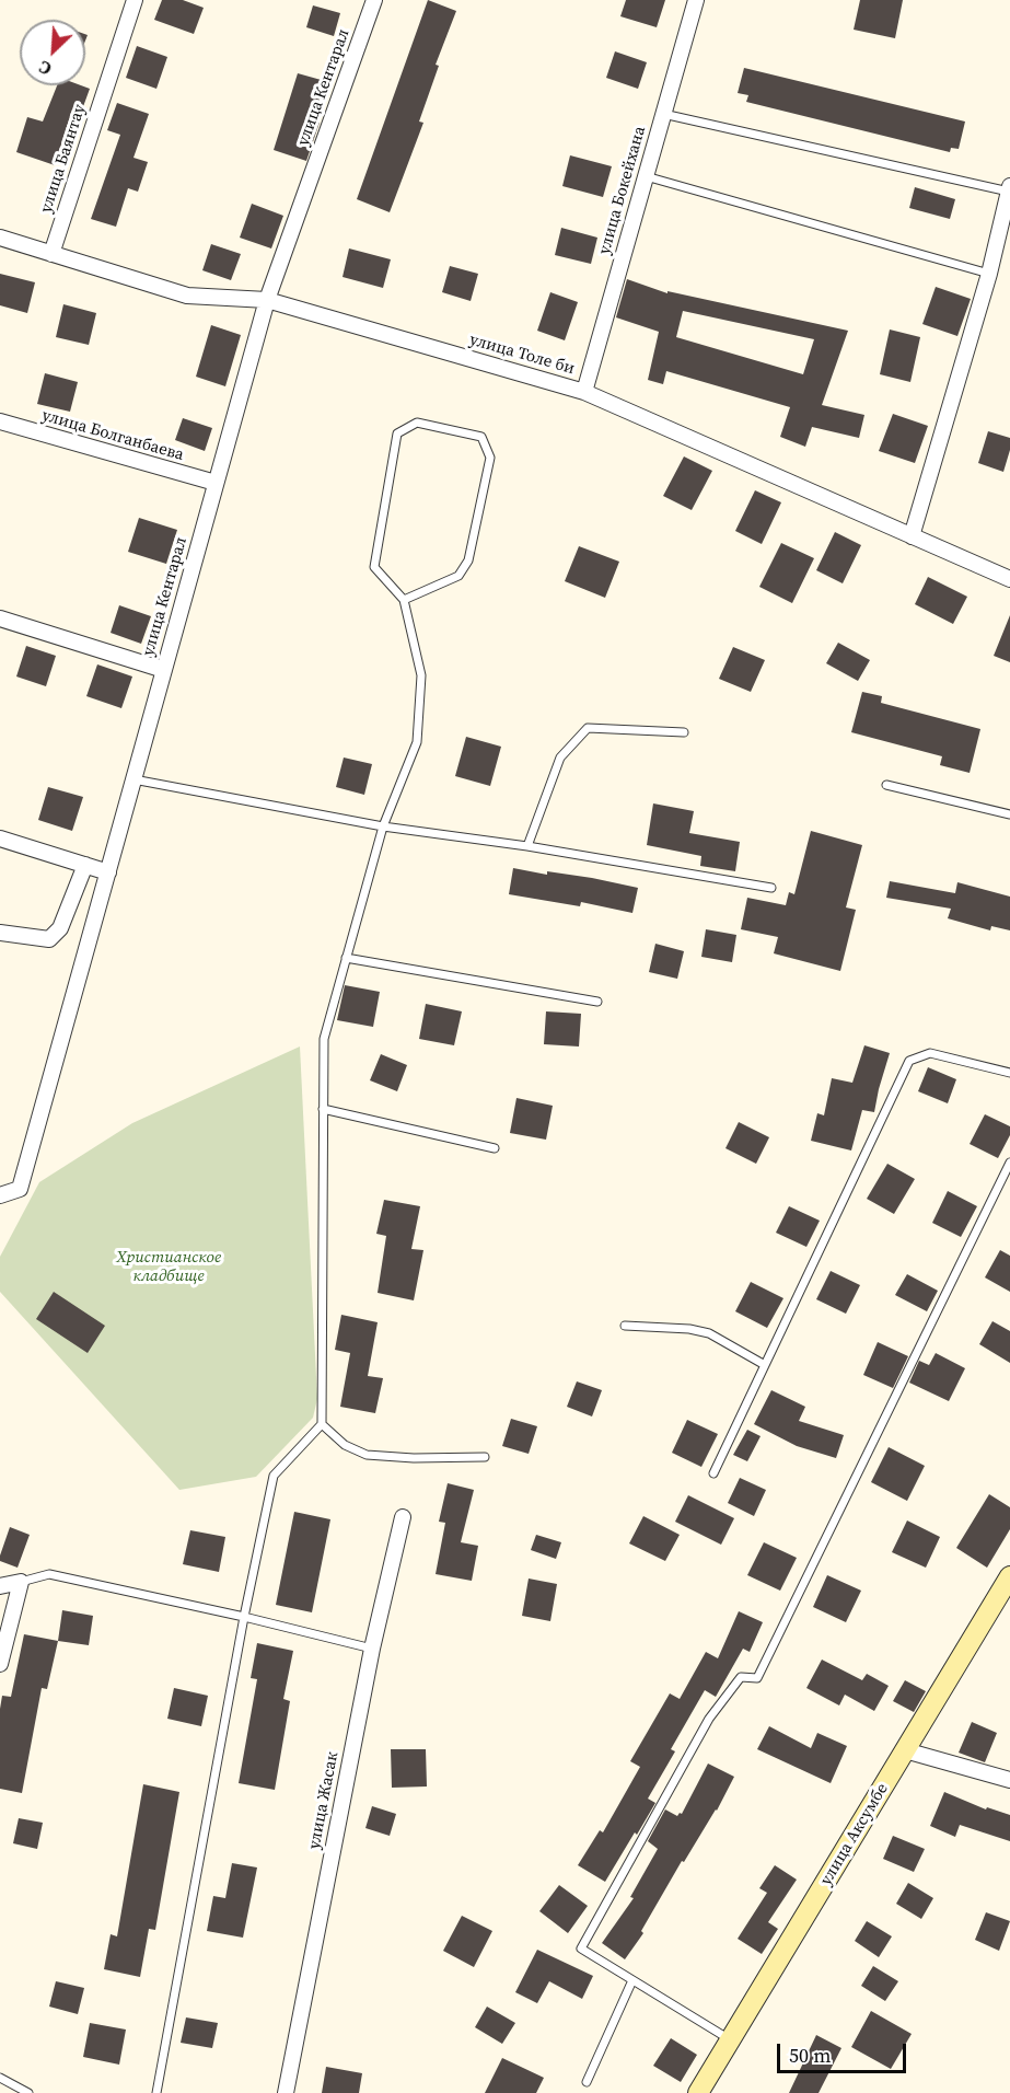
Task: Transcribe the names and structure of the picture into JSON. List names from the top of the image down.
{
  "streets": {
    "main road": ["улица Аксумбе"],
    "street": [
      "улица Кентарал",
      "улица Баянтау",
      "улица Бокейхана",
      "улица Толе би",
      "улица Болганбаева",
      "улица Жасак"
    ]
  },
  "crossings": [
    ["улица Кентарал", "улица Толе би"],
    ["улица Кентарал", "улица Болганбаева"],
    ["улица Баянтау", "улица Толе би"],
    ["улица Бокейхана", "улица Толе би"]
  ],
  "parks": ["Христианское кладбище"],
  "scale_bar": "50 m",
  "north": "bottom left"
}
